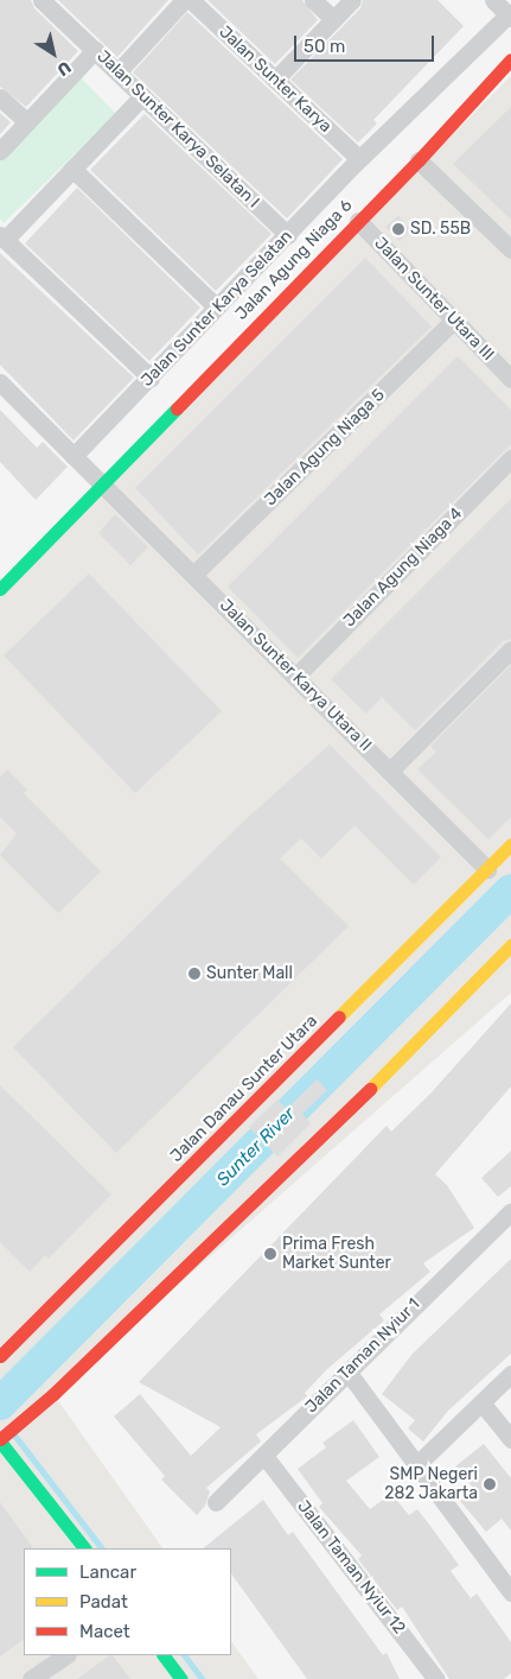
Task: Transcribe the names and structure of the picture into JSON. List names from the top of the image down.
{
  "streets": {
    "main road": ["Jalan Agung Niaga 6", "Jalan Danau Sunter Utara"],
    "street": [
      "Jalan Sunter Karya",
      "Jalan Sunter Karya Selatan I",
      "Jalan Sunter Utara III",
      "Jalan Sunter Karya Selatan",
      "Jalan Agung Niaga 5",
      "Jalan Agung Niaga 4",
      "Jalan Sunter Karya Utara II",
      "Jalan Taman Nyiur 1",
      "Jalan Taman Nyiur 12"
    ]
  },
  "crossings": [
    ["Jalan Sunter Karya", "Jalan Sunter Karya Selatan"],
    ["Jalan Sunter Karya Selatan I", "Jalan Sunter Karya Selatan"],
    ["Jalan Agung Niaga 6", "Jalan Sunter Utara III"],
    ["Jalan Agung Niaga 6", "Jalan Sunter Karya Utara II"],
    ["Jalan Sunter Utara III", "Jalan Agung Niaga 5"],
    ["Jalan Sunter Karya Selatan", "Jalan Sunter Karya Utara II"],
    ["Jalan Agung Niaga 5", "Jalan Sunter Karya Utara II"],
    ["Jalan Agung Niaga 4", "Jalan Sunter Karya Utara II"],
    ["Jalan Sunter Karya Utara II", "Jalan Danau Sunter Utara"],
    ["Jalan Taman Nyiur 1", "Jalan Taman Nyiur 12"]
  ],
  "water": ["Sunter River"],
  "places": [
    "SD. 55B",
    "Sunter Mall",
    "Prima Fresh Market Sunter",
    "SMP Negeri 282 Jakarta"
  ],
  "legend": ["Lancar", "Padat", "Macet"],
  "scale_bar": "50 m",
  "north": "bottom right"
}
